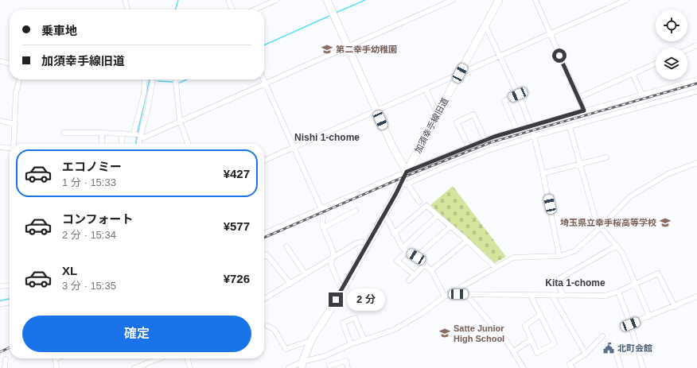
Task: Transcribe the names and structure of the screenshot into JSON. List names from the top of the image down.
{
  "streets": {
    "street": ["加須幸手線旧道"]
  },
  "districts": ["Nishi 1-chome", "Kita 1-chome"],
  "places": {
    "school or university": ["第二幸手幼稚園", "埼玉県立幸手桜高等学校", "Satte Junior High School"],
    "public building": ["北町会館"]
  },
  "page": {
    "banner": ["乗車地", "加須幸手線旧道"],
    "list": [
      {
        "name": "エコノミー",
        "note": "1 分 · 15:33",
        "value": "¥427"
      },
      {
        "name": "コンフォート",
        "note": "2 分 · 15:34",
        "value": "¥577"
      },
      {
        "name": "XL",
        "note": "3 分 · 15:35",
        "value": "¥726"
      }
    ],
    "bubble": "2 分",
    "buttons": "確定"
  }
}
